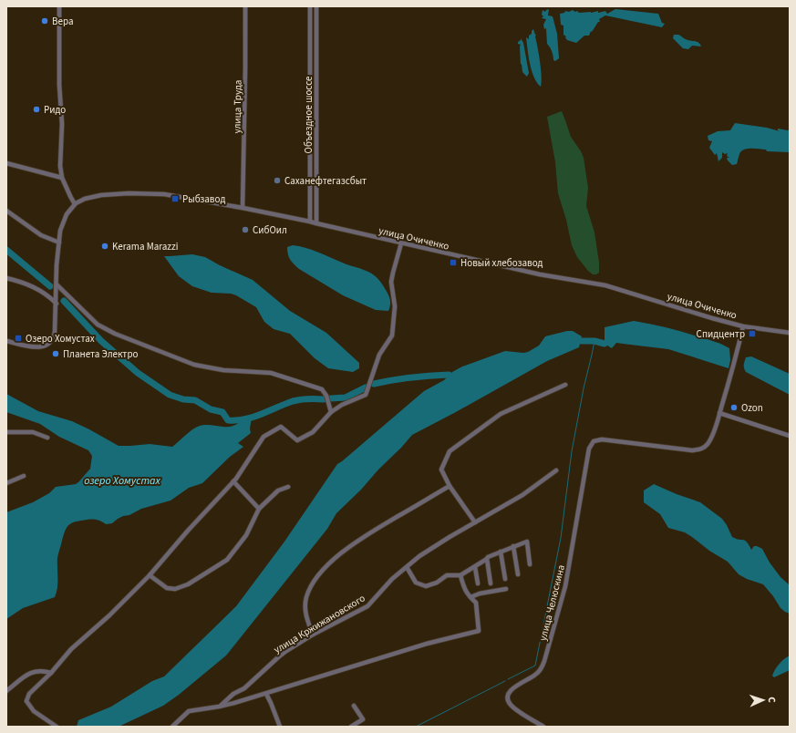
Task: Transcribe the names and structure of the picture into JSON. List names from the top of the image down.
{
  "streets": {
    "street": [
      "улица Труда",
      "Объездное шоссе",
      "улица Очиченко",
      "улица Челюскина",
      "улица Кржижановского"
    ]
  },
  "crossings": [
    ["улица Труда", "улица Очиченко"],
    ["Объездное шоссе", "улица Очиченко"]
  ],
  "water": ["озеро Хомустах"],
  "places": {
    "other": [
      "Вера",
      "Ридо",
      "Саханефтегазсбыт",
      "СибОил",
      "Kerama Marazzi",
      "Планета Электро",
      "Ozon"
    ],
    "transit": [
      "Рыбзавод",
      "Новый хлебозавод",
      "Спидцентр",
      "Озеро Хомустах"
    ]
  },
  "north": "right"
}
